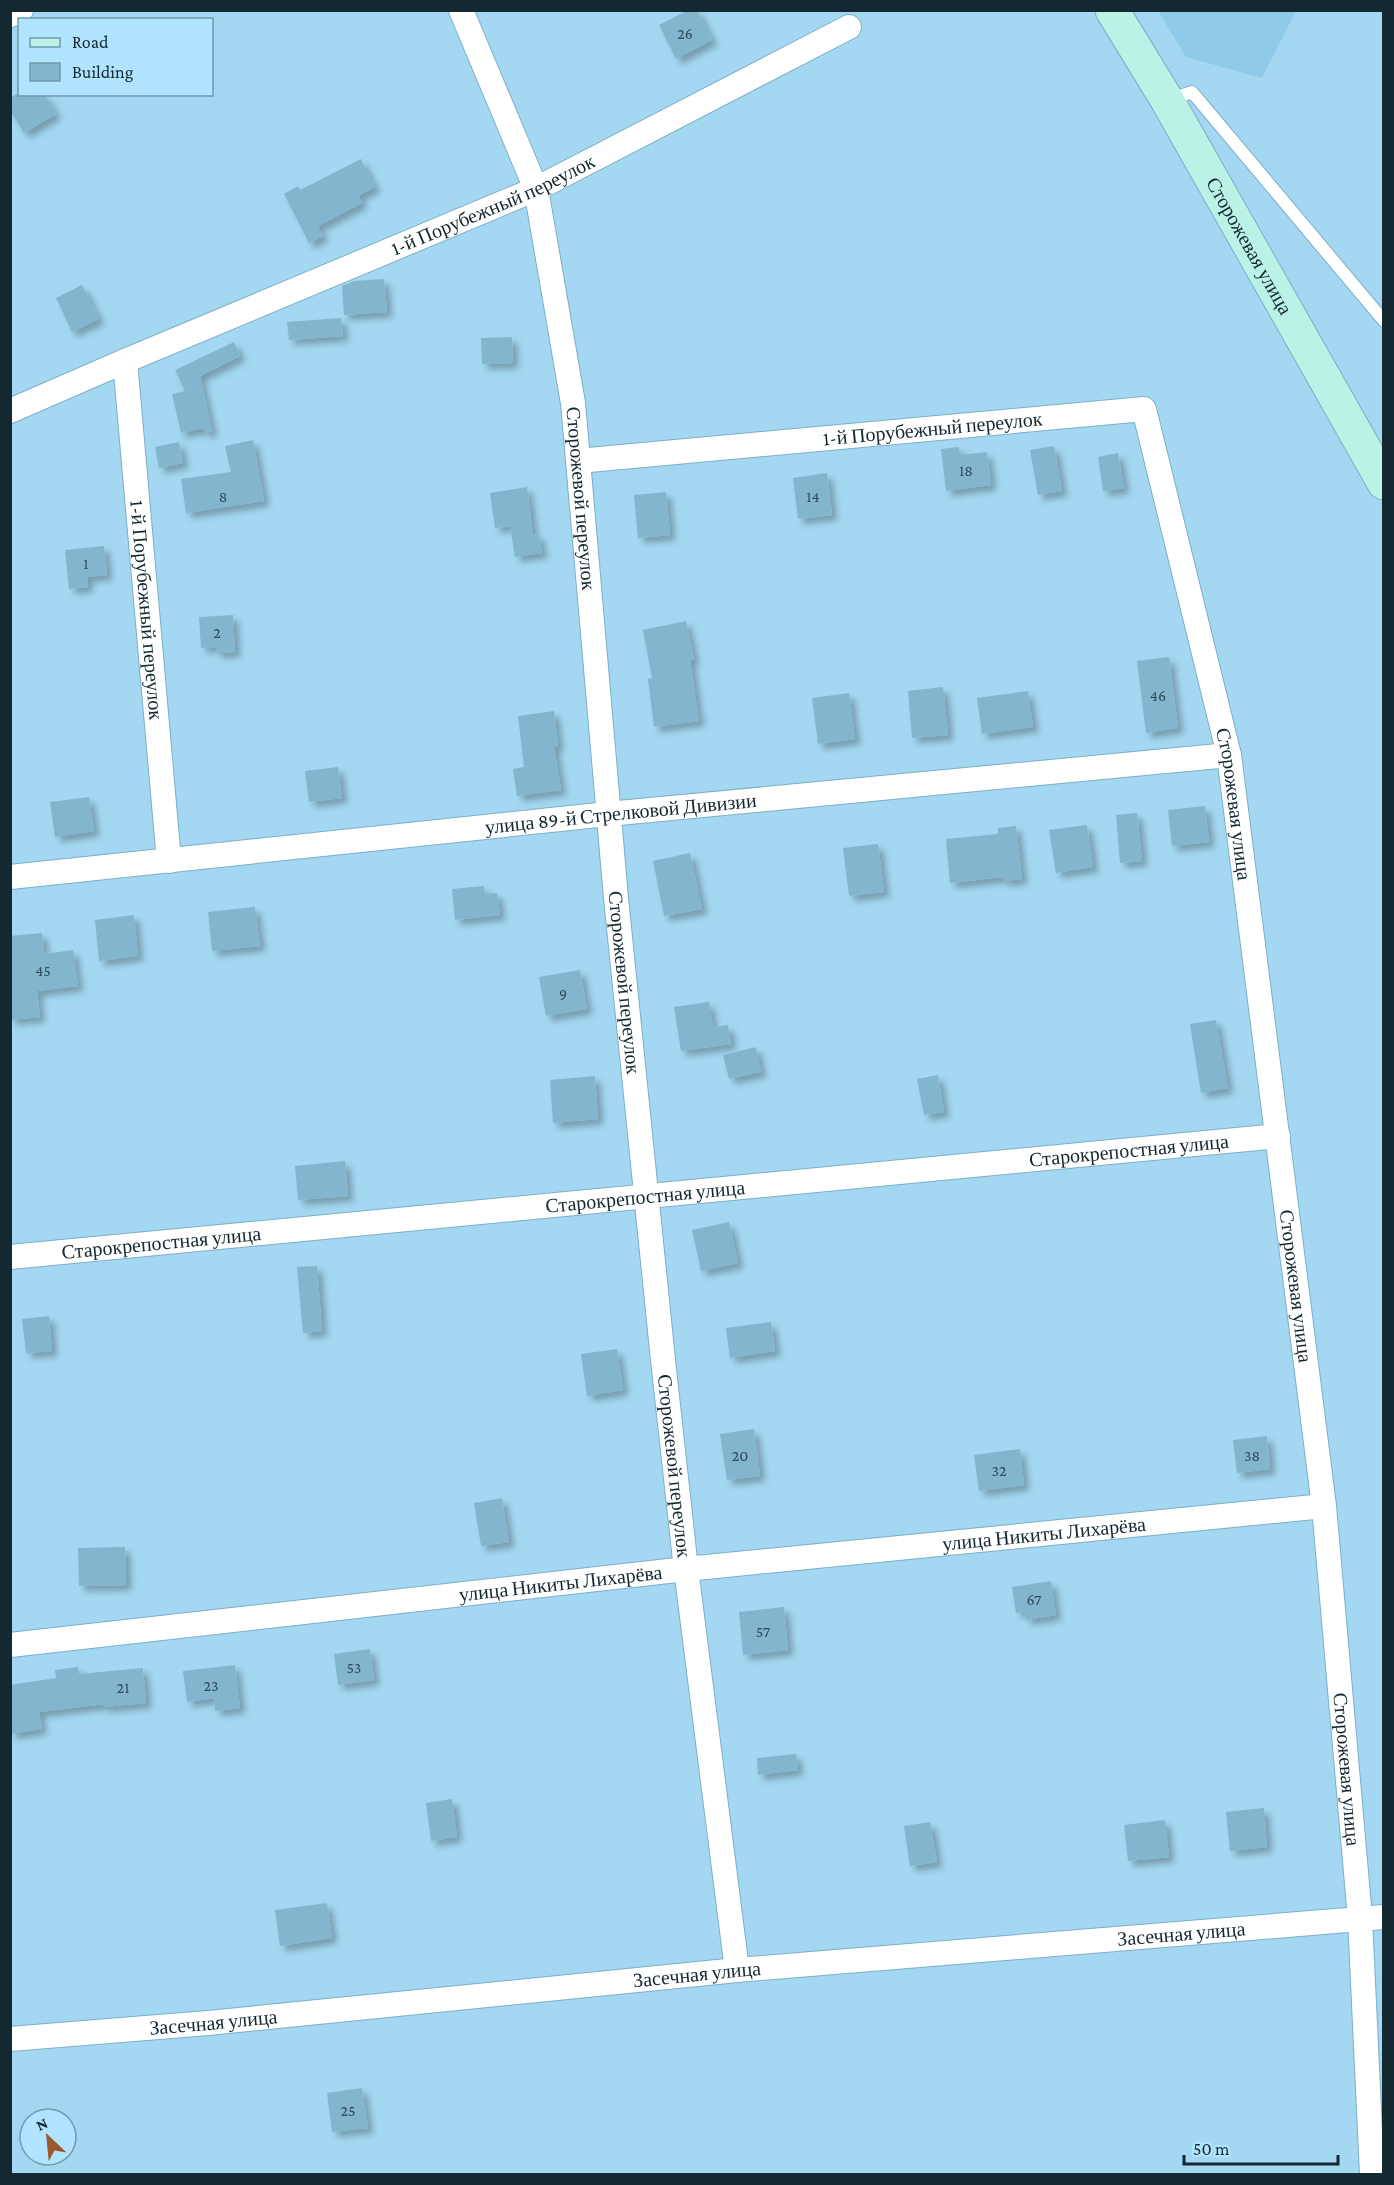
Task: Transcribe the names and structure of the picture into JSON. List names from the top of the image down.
{
  "streets": {
    "main road": ["Сторожевая улица"],
    "street": [
      "1-й Порубежный переулок",
      "Сторожевой переулок",
      "улица 89-й Стрелковой Дивизии",
      "Старокрепостная улица",
      "улица Никиты Лихарёва",
      "Засечная улица"
    ]
  },
  "crossings": [
    ["1-й Порубежный переулок", "Сторожевая улица"],
    ["1-й Порубежный переулок", "Сторожевой переулок"],
    ["1-й Порубежный переулок", "улица 89-й Стрелковой Дивизии"],
    ["Сторожевая улица", "улица 89-й Стрелковой Дивизии"],
    ["Сторожевая улица", "Старокрепостная улица"],
    ["Сторожевая улица", "улица Никиты Лихарёва"],
    ["Сторожевая улица", "Засечная улица"],
    ["Сторожевой переулок", "улица 89-й Стрелковой Дивизии"],
    ["Сторожевой переулок", "Старокрепостная улица"],
    ["Сторожевой переулок", "улица Никиты Лихарёва"],
    ["Сторожевой переулок", "Засечная улица"]
  ],
  "house_numbers": [
    "26",
    "18",
    "8",
    "14",
    "1",
    "2",
    "46",
    "45",
    "9",
    "20",
    "38",
    "32",
    "67",
    "57",
    "53",
    "23",
    "21",
    "25"
  ],
  "legend": ["Road", "Building"],
  "scale_bar": "50 m",
  "north": "top left"
}
